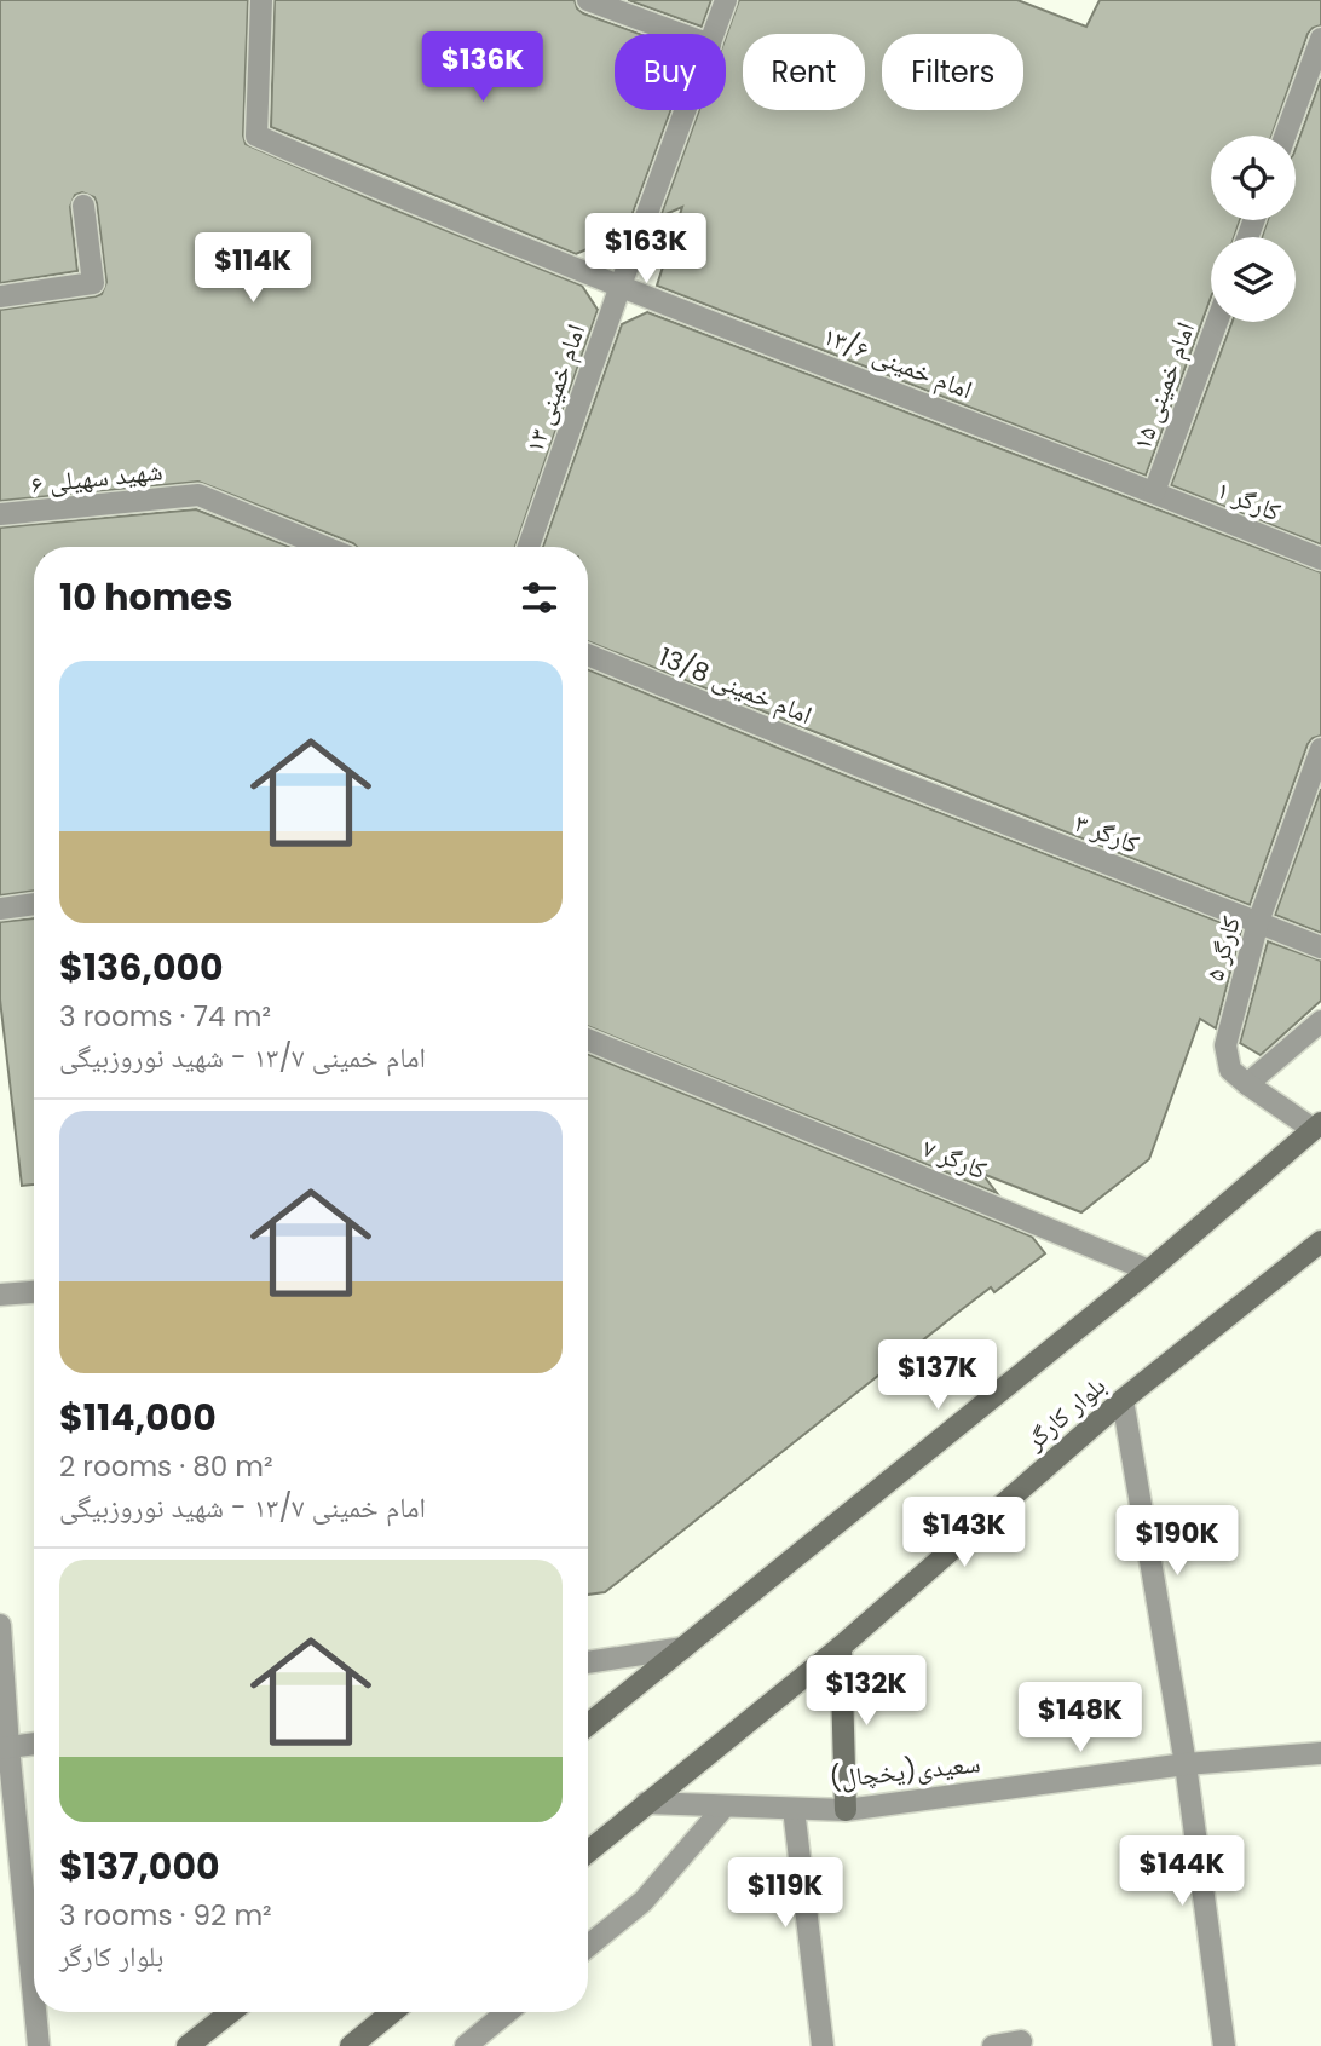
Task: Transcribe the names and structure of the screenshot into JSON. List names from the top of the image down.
{
  "streets": {
    "main road": ["بلوار کارگر"],
    "street": [
      "امام خمینی ۱۳/۶",
      "امام خمینی ۱۵",
      "امام خمینی ۱۳",
      "شهید سهیلی ۶",
      "کارگر ۱",
      "امام خمینی 13/8",
      "کارگر ۳",
      "کارگر ۵",
      "کارگر ۷",
      "سعیدی(یخچال)"
    ]
  },
  "crossings": [
    ["امام خمینی ۱۳/۶", "امام خمینی ۱۵"],
    ["امام خمینی ۱۳/۶", "امام خمینی ۱۳"],
    ["امام خمینی ۱۳/۶", "کارگر ۱"],
    ["امام خمینی ۱۵", "کارگر ۱"],
    ["امام خمینی 13/8", "کارگر ۳"],
    ["کارگر ۳", "کارگر ۵"],
    ["بلوار کارگر", "سعیدی(یخچال)"]
  ],
  "page": {
    "price": [
      "$136K",
      "$163K",
      "$114K",
      "$137K",
      "$143K",
      "$190K",
      "$132K",
      "$148K",
      "$144K",
      "$119K"
    ],
    "chip": ["Buy", "Rent", "Filters"],
    "heading": "10 homes",
    "list": [
      {
        "name": "$136,000",
        "note": "3 rooms · 74 m² · امام خمینی ۱۳/۷ - شهید نوروزبیگی"
      },
      {
        "name": "$114,000",
        "note": "2 rooms · 80 m² · امام خمینی ۱۳/۷ - شهید نوروزبیگی"
      },
      {
        "name": "$137,000",
        "note": "3 rooms · 92 m² · بلوار کارگر"
      }
    ]
  }
}
